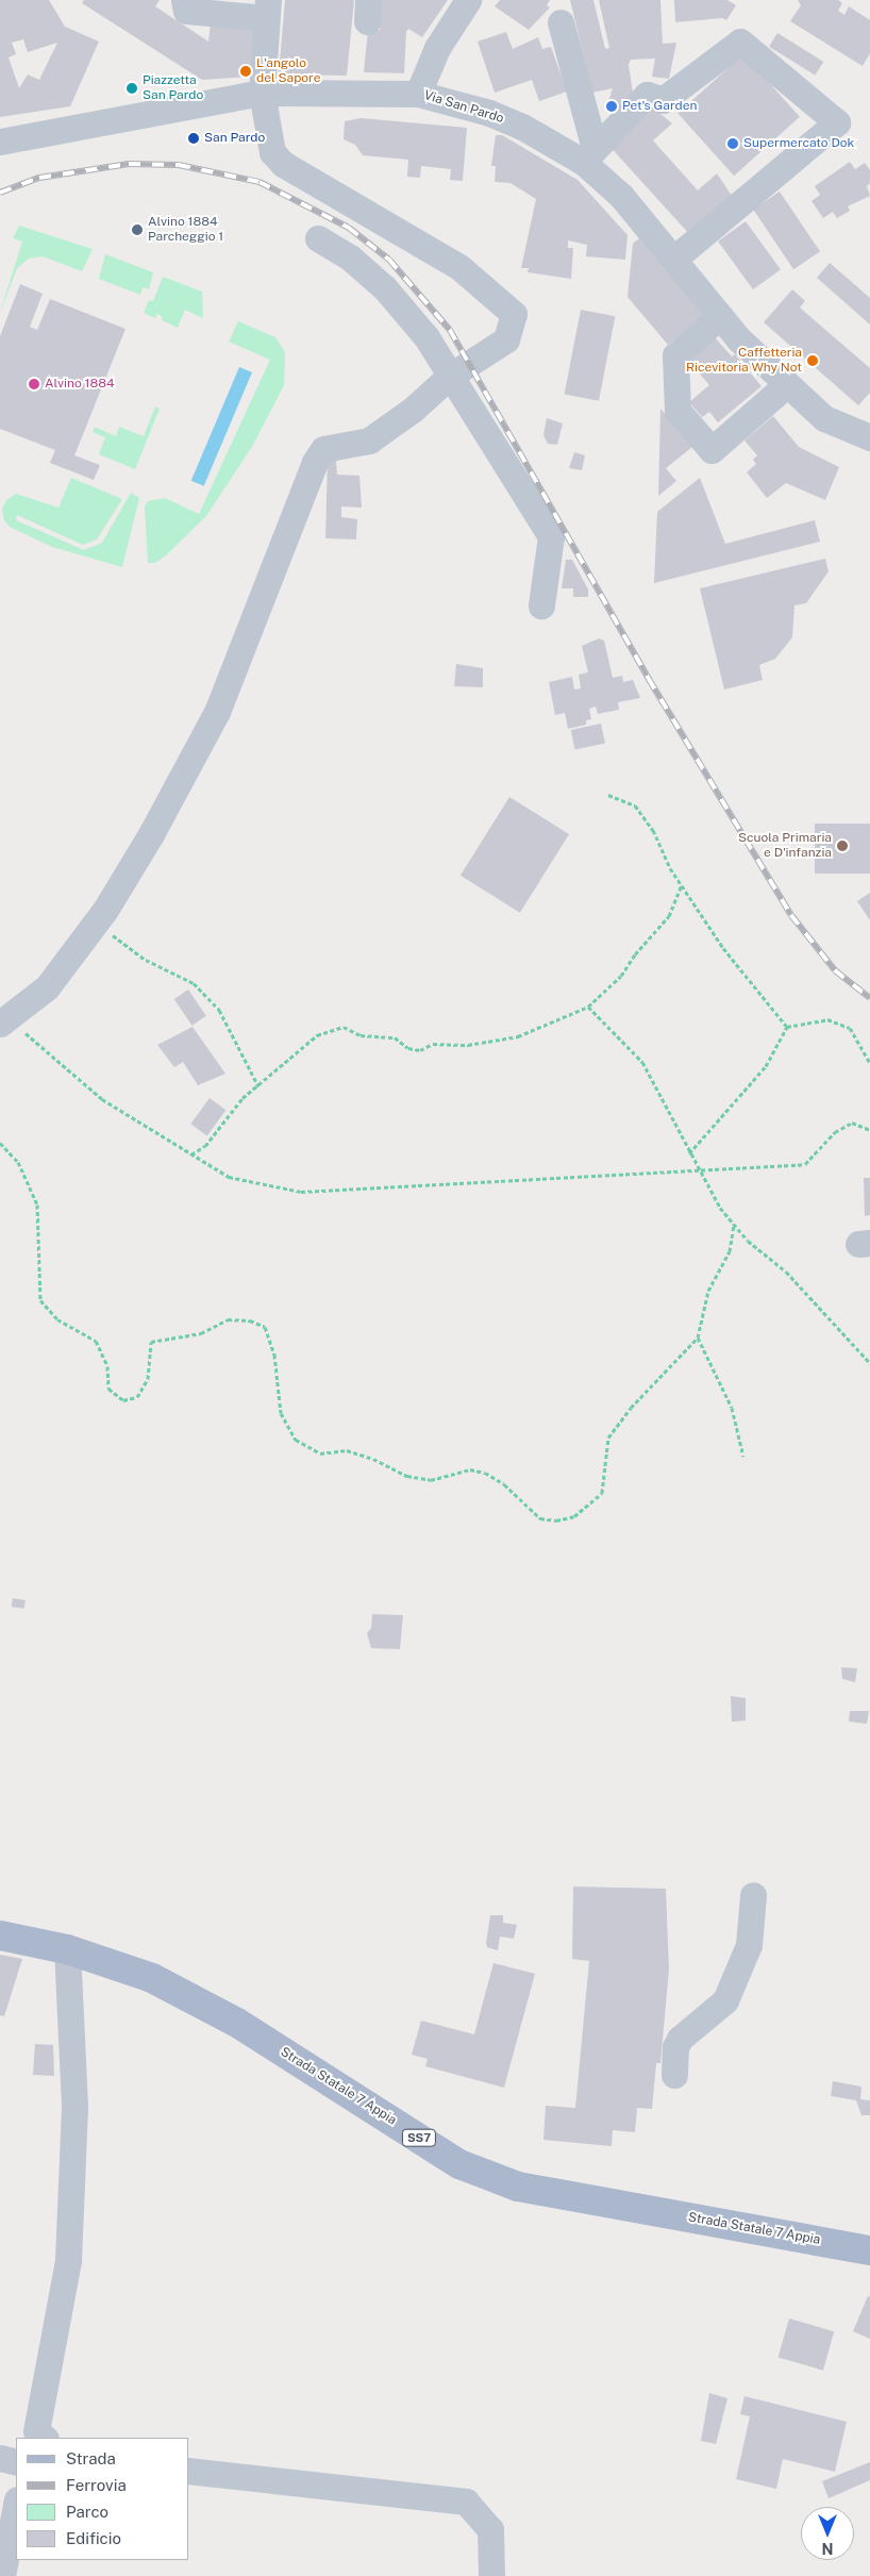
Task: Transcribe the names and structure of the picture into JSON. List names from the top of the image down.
{
  "streets": {
    "main road": ["Strada Statale 7 Appia", "SS7"],
    "street": ["Via San Pardo"]
  },
  "places": [
    "L'angolo del Sapore",
    "Piazzetta San Pardo",
    "Pet's Garden",
    "San Pardo",
    "Supermercato Dok",
    "Alvino 1884 Parcheggio 1",
    "Caffetteria Ricevitoria Why Not",
    "Alvino 1884",
    "Scuola Primaria e D'infanzia"
  ],
  "legend": [
    "Strada",
    "Ferrovia",
    "Parco",
    "Edificio"
  ],
  "north": "bottom"
}
